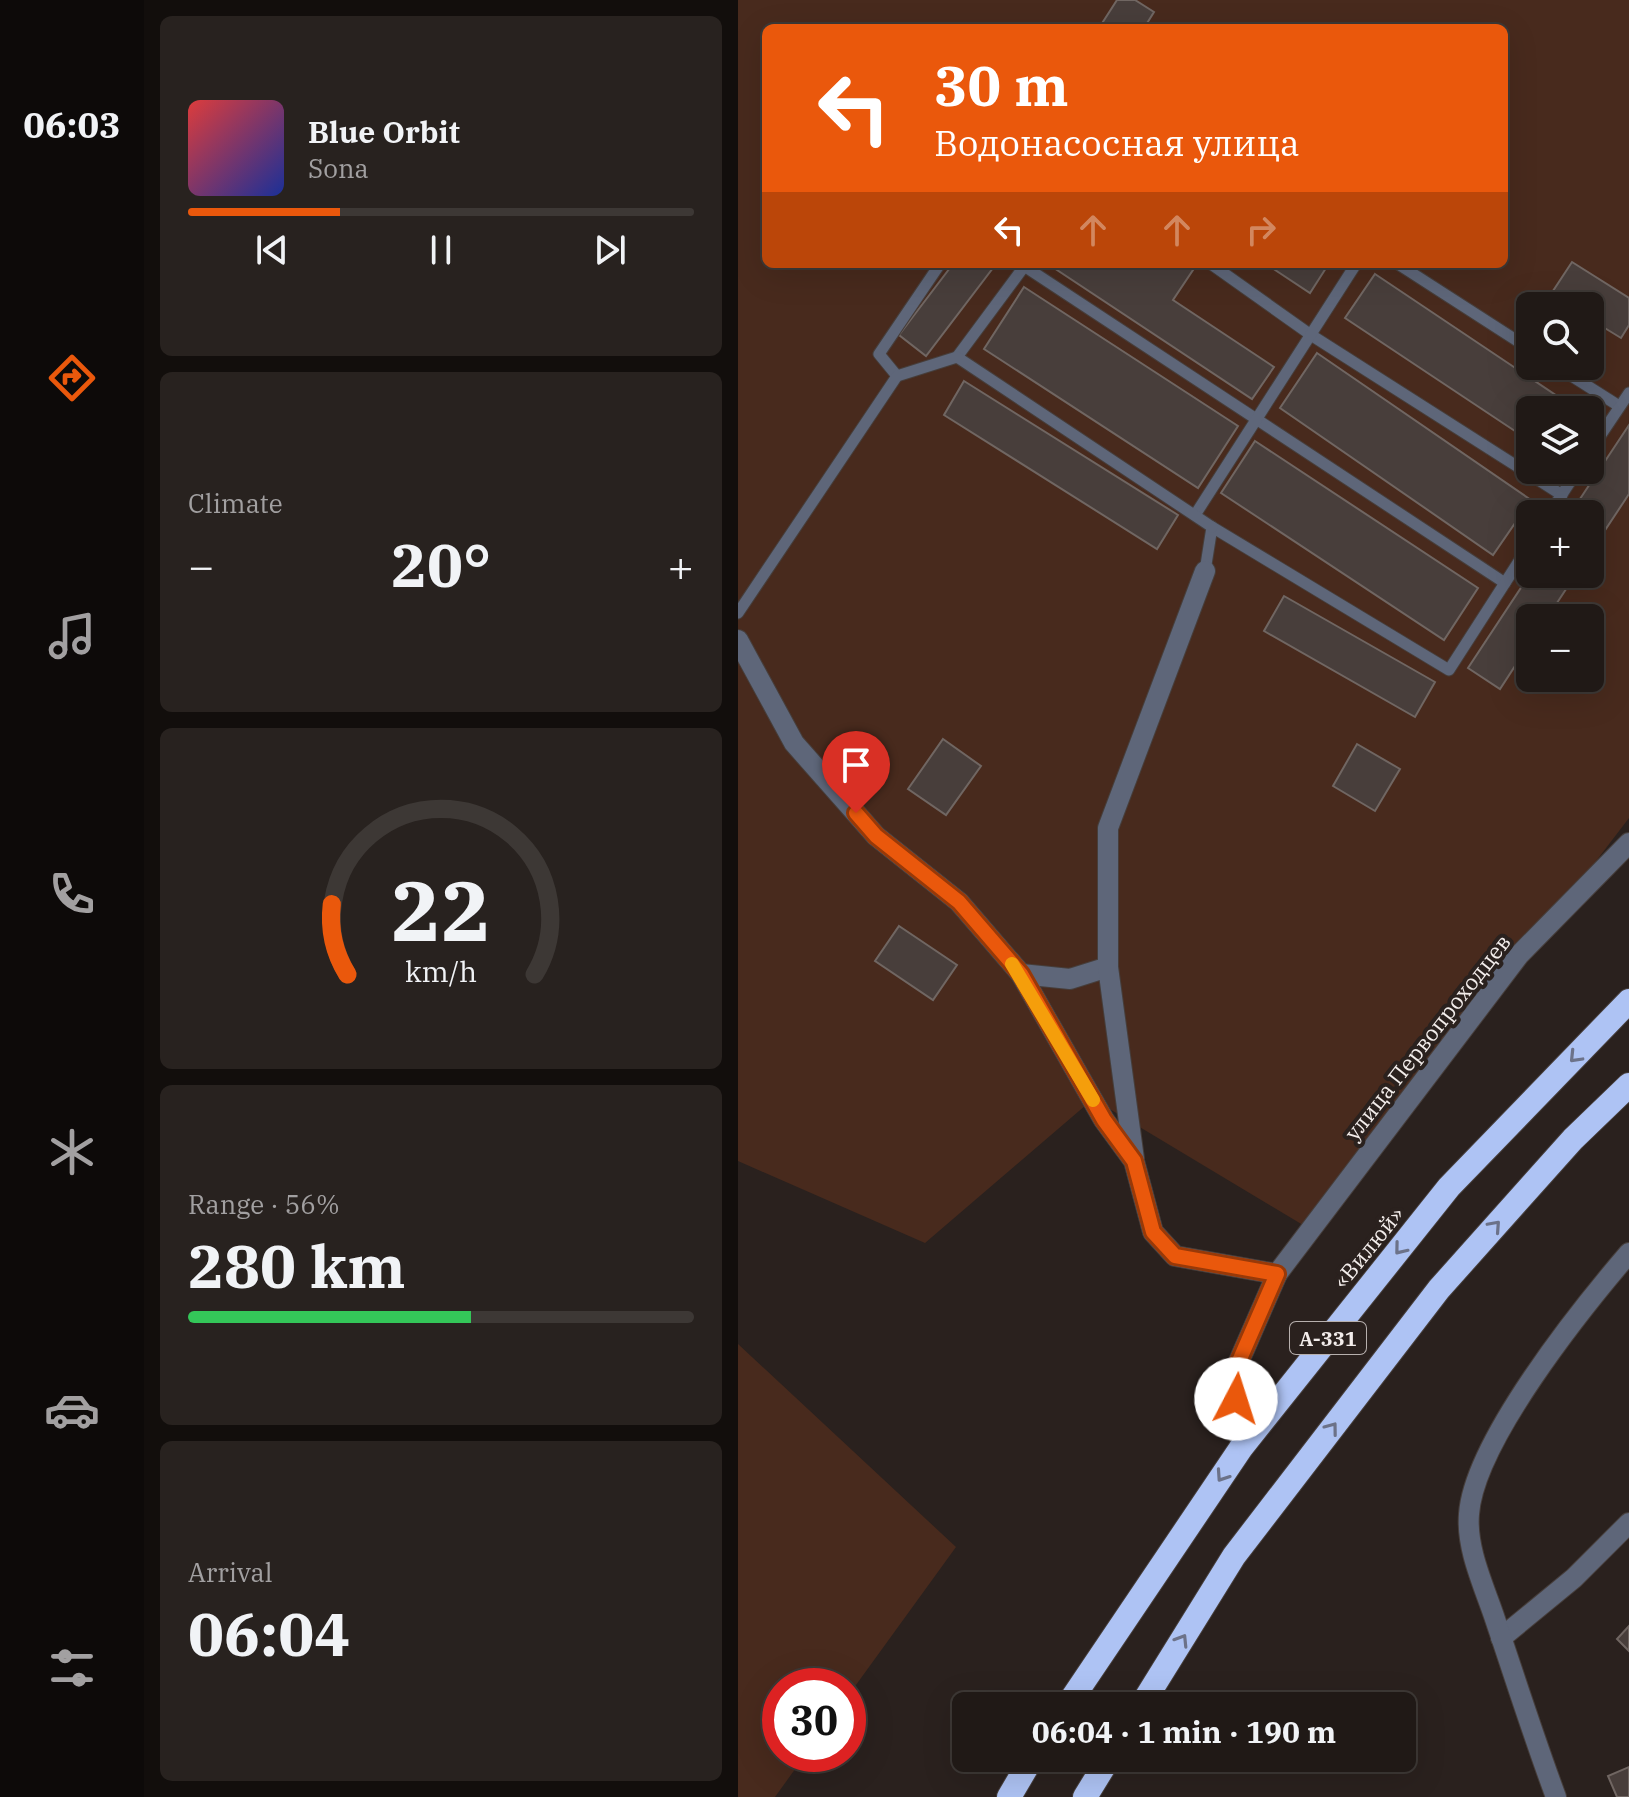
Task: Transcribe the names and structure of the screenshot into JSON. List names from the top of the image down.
{
  "streets": {
    "highway": ["«Вилюй»", "А-331"],
    "street": ["улица Первопроходцев"]
  },
  "crossings": [
    ["улица Первопроходцев", "«Вилюй»"]
  ],
  "page": {
    "tabs": "06:03",
    "turn": ["30 m", "Водонасосная улица"],
    "song": ["Blue Orbit", "Sona"],
    "map_buttons": ["+", "−"],
    "tile": [
      "Climate",
      ["Range · 56%", "280 km"],
      ["Arrival", "06:04"]
    ],
    "heat": ["−", "20°", "+"],
    "limit": "30",
    "trip": "06:04 · 1 min · 190 m",
    "gauge": ["22", "km/h"]
  }
}
